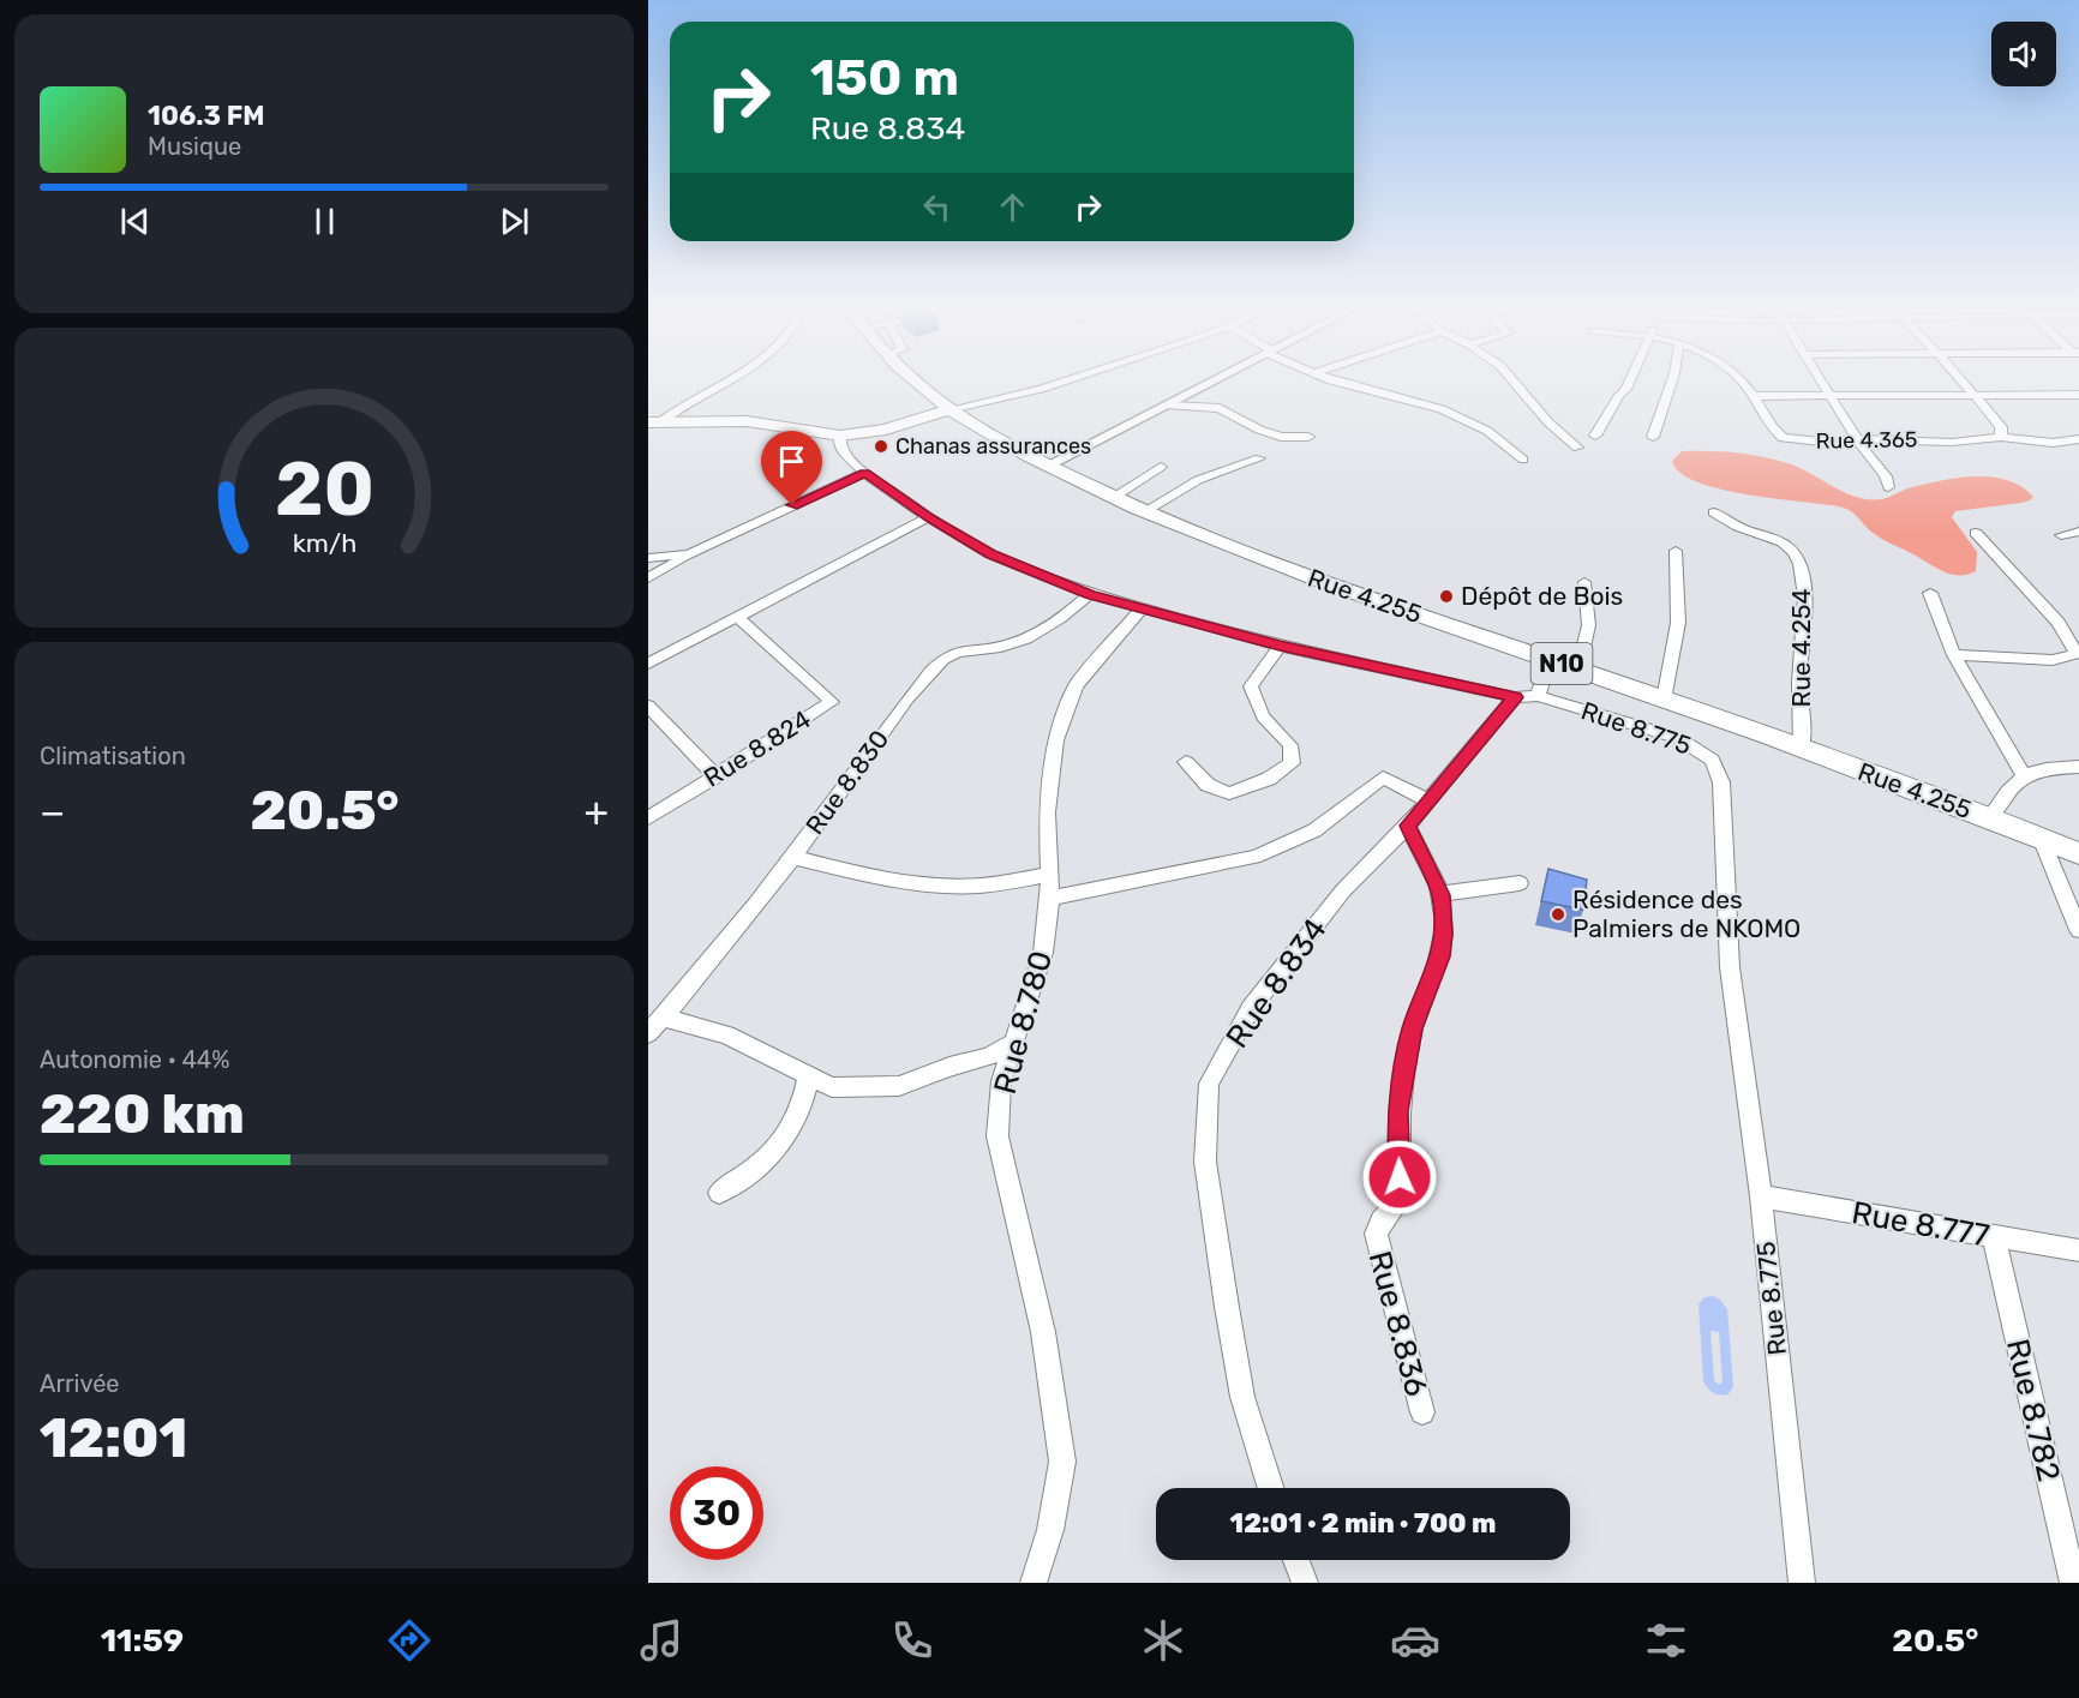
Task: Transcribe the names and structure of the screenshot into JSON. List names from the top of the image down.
{
  "streets": {
    "main road": ["Rue 4.255", "N10"],
    "street": [
      "Rue 4.365",
      "Rue 4.254",
      "Rue 8.775",
      "Rue 8.824",
      "Rue 8.830",
      "Rue 8.834",
      "Rue 8.780",
      "Rue 8.777",
      "Rue 8.836",
      "Rue 8.782"
    ]
  },
  "crossings": [
    ["Rue 4.255", "Rue 4.254"],
    ["Rue 4.255", "N10"],
    ["Rue 8.775", "Rue 8.830"],
    ["Rue 8.775", "Rue 8.834"],
    ["Rue 8.775", "Rue 8.780"],
    ["Rue 8.775", "Rue 8.777"],
    ["Rue 8.834", "Rue 8.836"],
    ["Rue 8.777", "Rue 8.782"]
  ],
  "places": ["Chanas assurances", "Dépôt de Bois", "Résidence des Palmiers de NKOMO"],
  "page": {
    "turn": ["150 m", "Rue 8.834"],
    "song": ["106.3 FM", "Musique"],
    "tile": [
      "Climatisation",
      ["Autonomie · 44%", "220 km"],
      ["Arrivée", "12:01"]
    ],
    "heat": ["−", "20.5°", "+"],
    "limit": "30",
    "trip": "12:01 · 2 min · 700 m",
    "tabs": ["11:59", "20.5°"],
    "gauge": ["20", "km/h"]
  }
}
